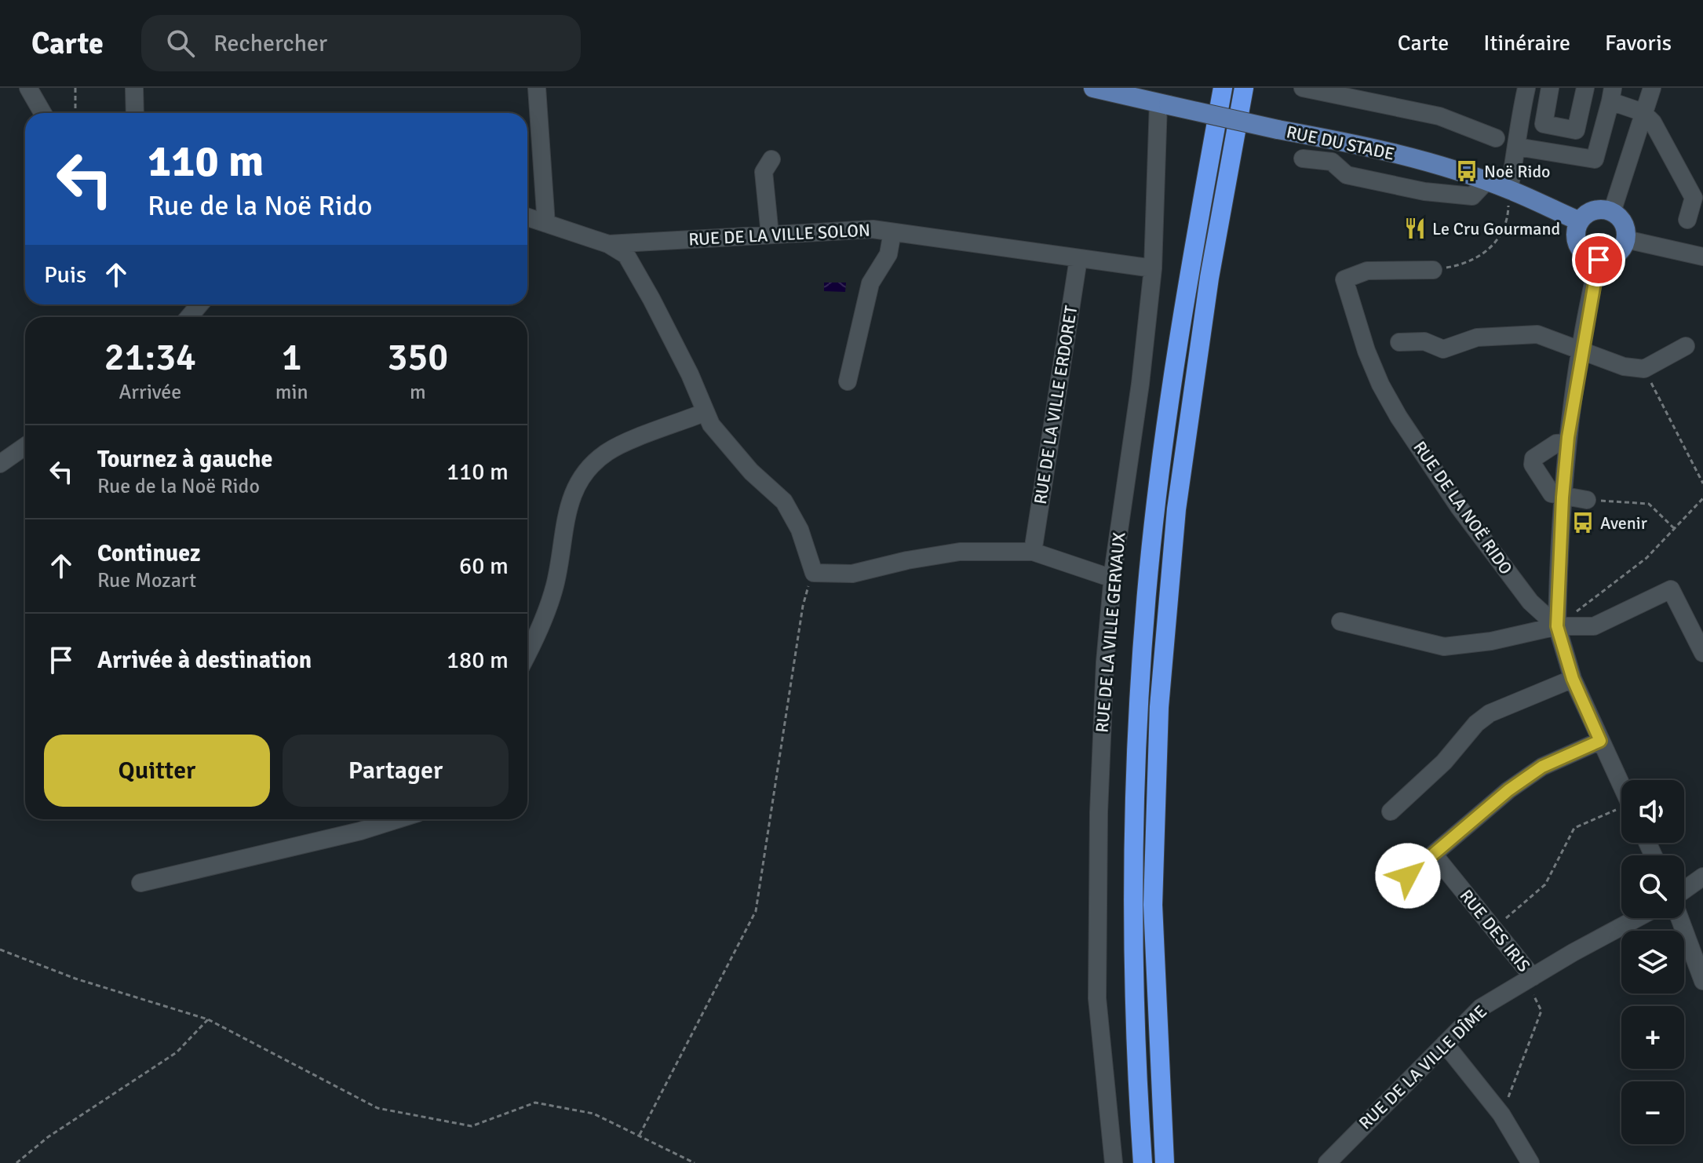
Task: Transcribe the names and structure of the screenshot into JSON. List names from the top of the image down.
{
  "streets": {
    "main road": ["RUE DU STADE"],
    "street": [
      "RUE DE LA VILLE SOLON",
      "RUE DE LA VILLE ERDORET",
      "RUE DE LA NOË RIDO",
      "RUE DE LA VILLE GERVAUX",
      "RUE DES IRIS",
      "RUE DE LA VILLE DÎME"
    ]
  },
  "crossings": [
    ["RUE DU STADE", "RUE DE LA VILLE GERVAUX"],
    ["RUE DE LA VILLE SOLON", "RUE DE LA VILLE ERDORET"],
    ["RUE DE LA VILLE SOLON", "RUE DE LA VILLE GERVAUX"],
    ["RUE DES IRIS", "RUE DE LA VILLE DÎME"]
  ],
  "places": {
    "bus stop": ["Noë Rido", "Avenir"],
    "restaurant": ["Le Cru Gourmand"]
  },
  "page": {
    "header": "Carte",
    "search": "Rechercher",
    "nav": ["Carte", "Itinéraire", "Favoris"],
    "turn": ["110 m", "Rue de la Noë Rido"],
    "then": "Puis",
    "eta": [
      "21:34",
      "Arrivée",
      "1",
      "min",
      "350",
      "m"
    ],
    "list": [
      {
        "name": "Tournez à gauche",
        "note": "Rue de la Noë Rido",
        "value": "110 m"
      },
      {
        "name": "Continuez",
        "note": "Rue Mozart",
        "value": "60 m"
      },
      {
        "name": "Arrivée à destination",
        "value": "180 m"
      }
    ],
    "buttons": ["Quitter", "Partager"],
    "map_buttons": ["+", "−"]
  }
}
